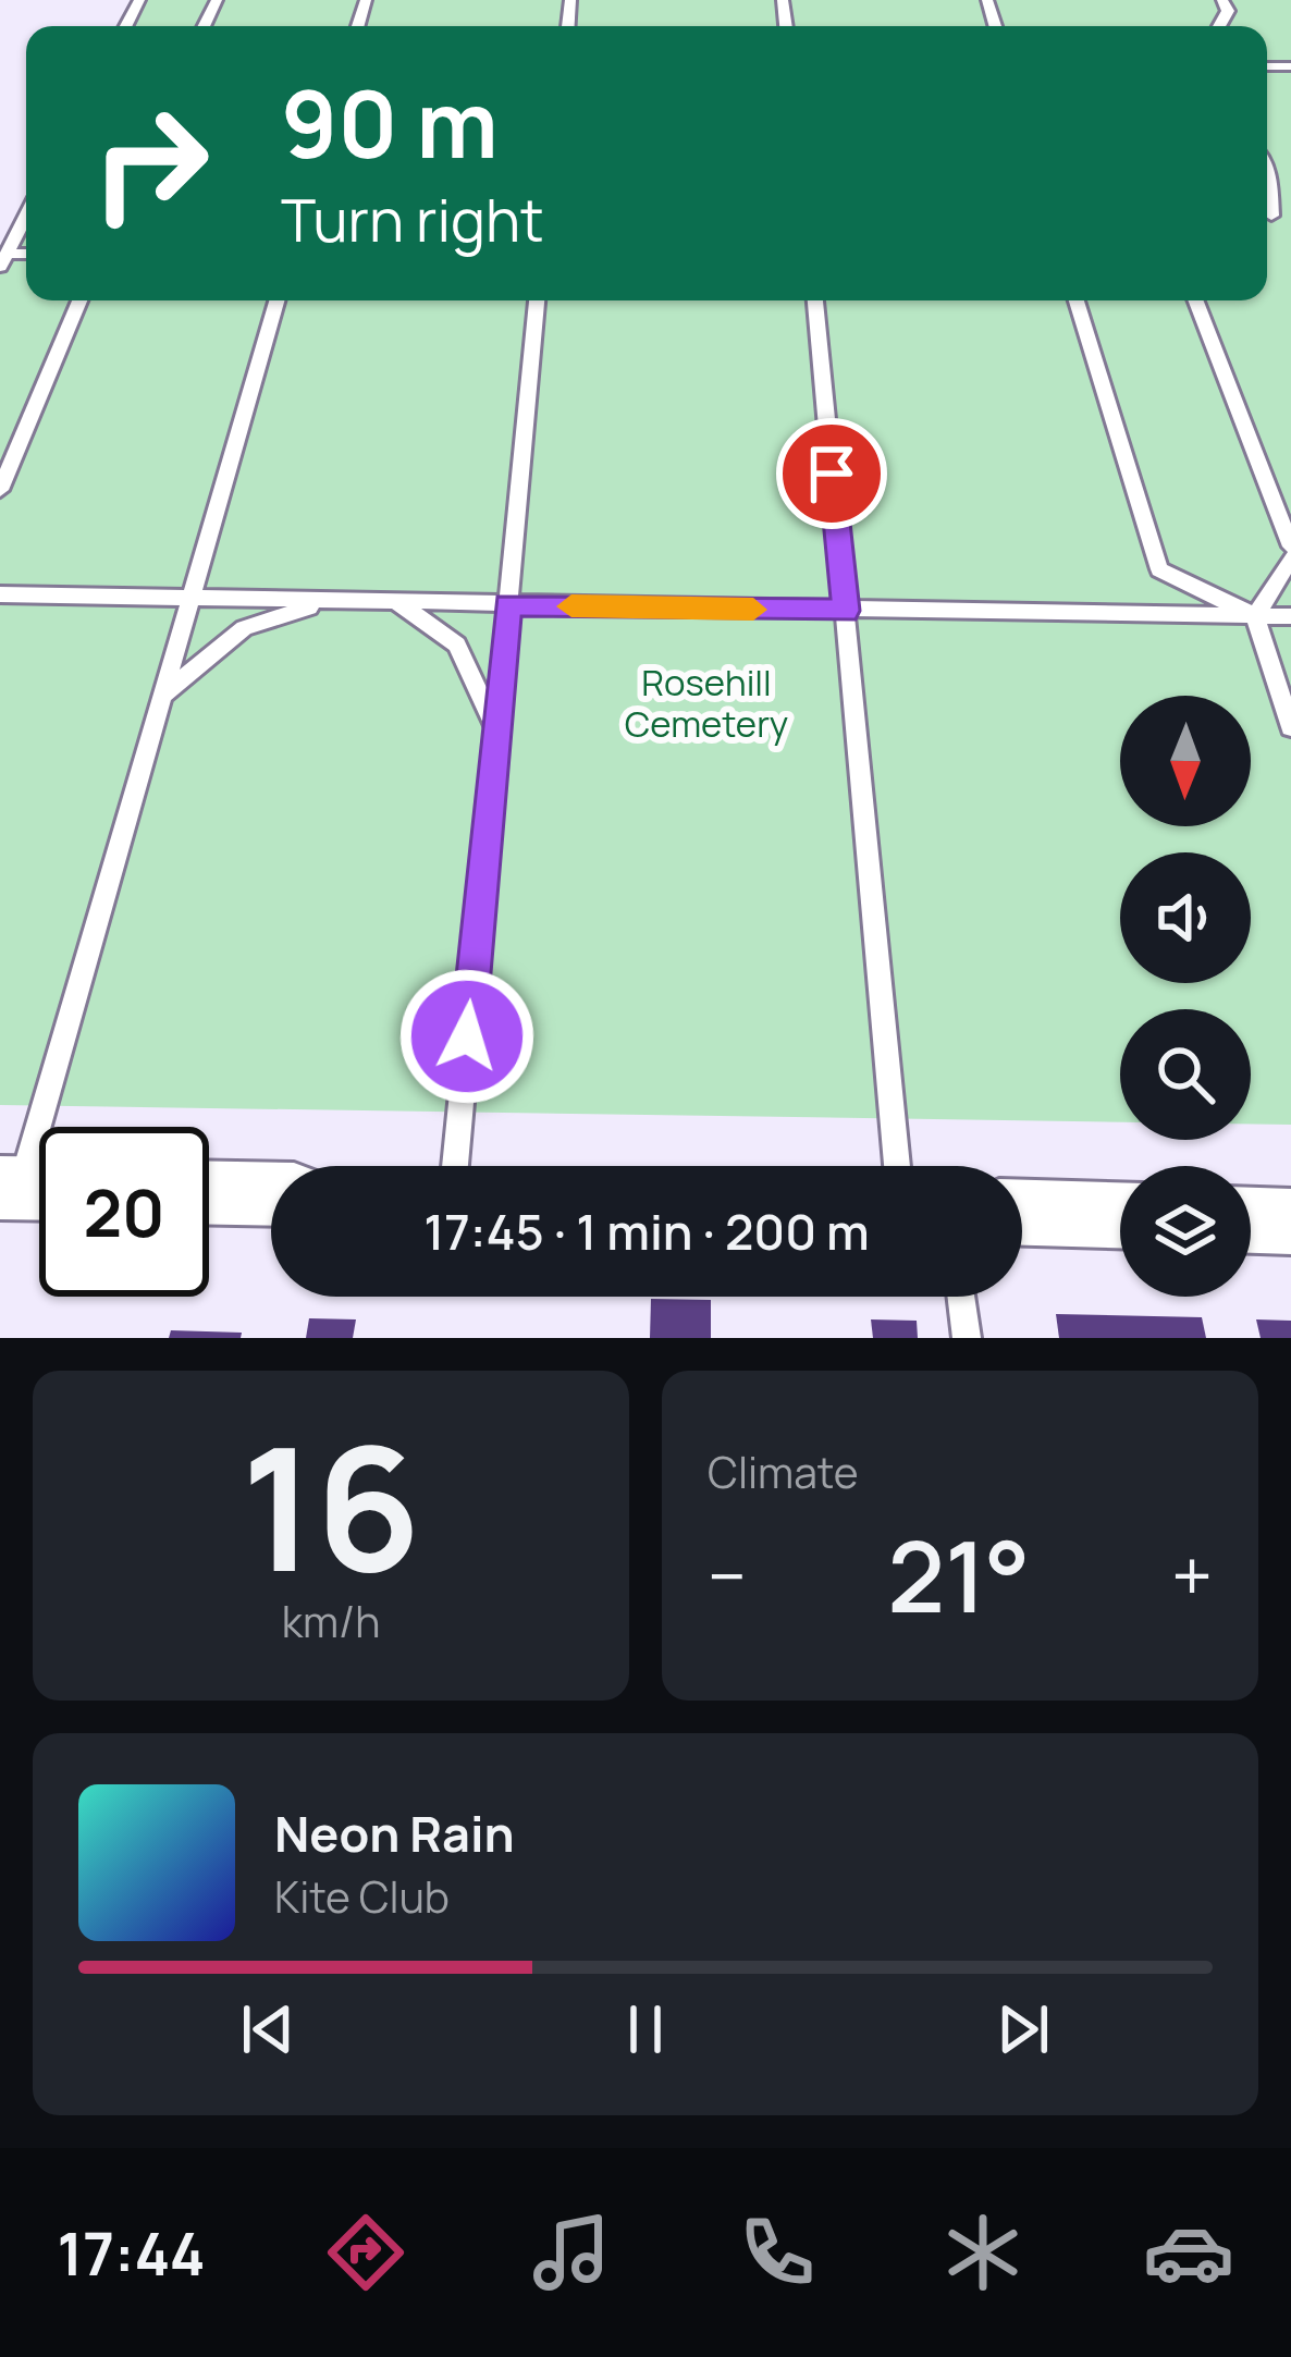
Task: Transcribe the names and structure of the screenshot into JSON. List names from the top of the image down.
{
  "parks": ["Rosehill Cemetery"],
  "north": "bottom",
  "page": {
    "turn": ["90 m", "Turn right"],
    "limit": "20",
    "trip": "17:45 · 1 min · 200 m",
    "tile": [
      ["16", "km/h"],
      "Climate"
    ],
    "heat": ["−", "21°", "+"],
    "song": ["Neon Rain", "Kite Club"],
    "tabs": "17:44"
  }
}
